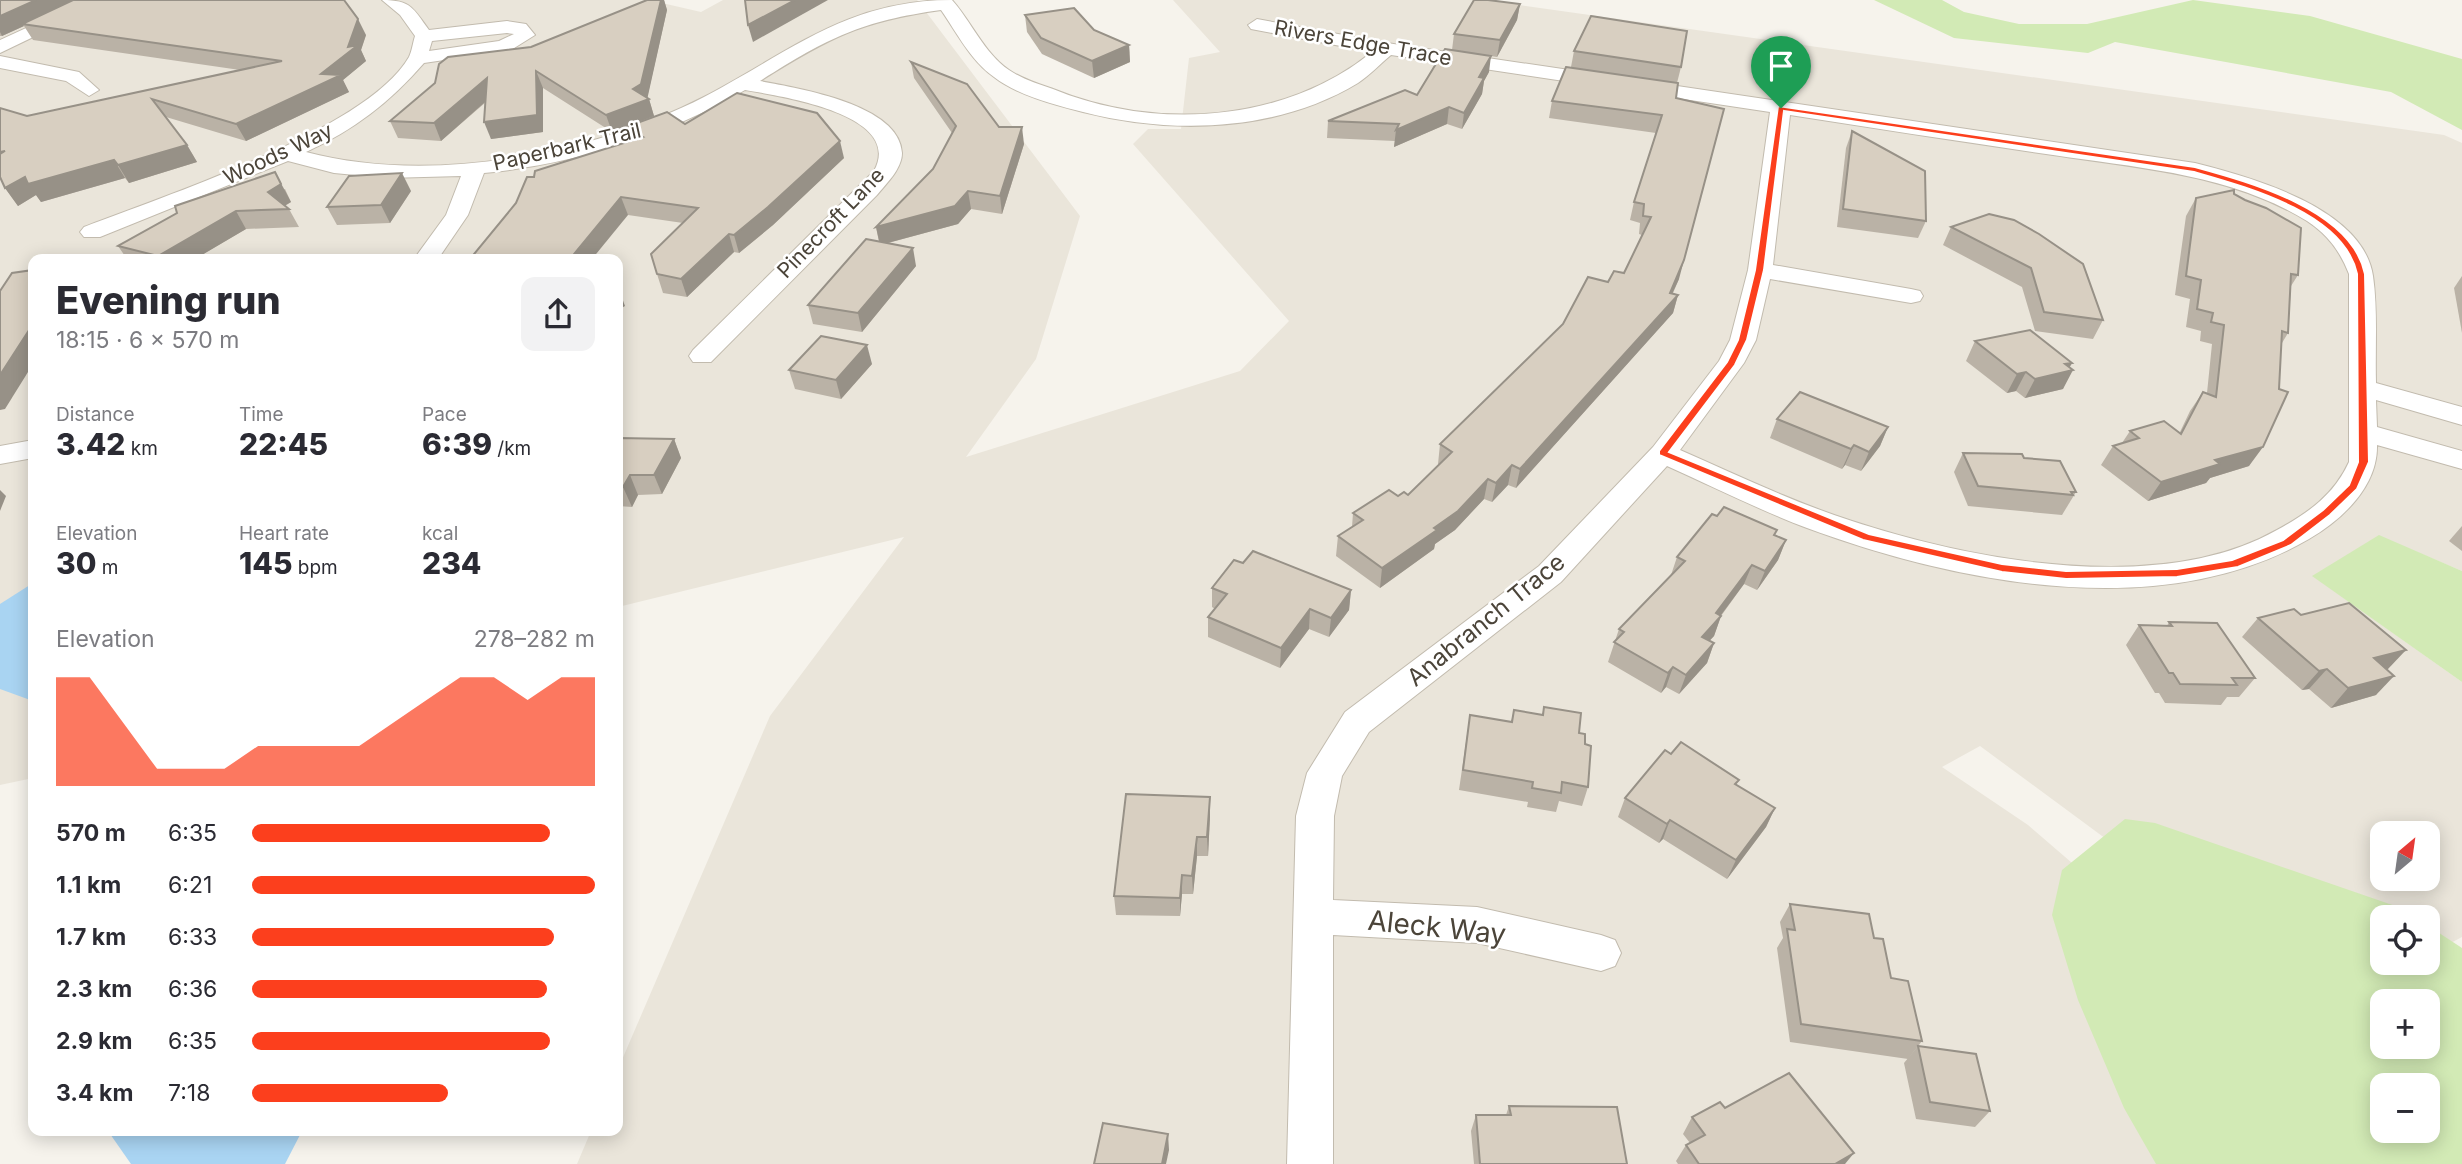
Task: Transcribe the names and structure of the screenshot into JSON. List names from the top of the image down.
{
  "streets": {
    "street": [
      "Rivers Edge Trace",
      "Paperbark Trail",
      "Woods Way",
      "Pinecroft Lane",
      "Anabranch Trace",
      "Aleck Way"
    ]
  },
  "crossings": [
    ["Rivers Edge Trace", "Anabranch Trace"],
    ["Paperbark Trail", "Woods Way"],
    ["Paperbark Trail", "Pinecroft Lane"],
    ["Anabranch Trace", "Aleck Way"]
  ],
  "north": "top right",
  "page": {
    "heading": ["Evening run", "18:15 · 6 × 570 m"],
    "stats": [
      ["Distance", "3.42 km"],
      ["Time", "22:45"],
      ["Pace", "6:39 /km"],
      ["Elevation", "30 m"],
      ["Heart rate", "145 bpm"],
      ["kcal", "234"]
    ],
    "chart": ["Elevation", "278–282 m"],
    "list": [
      {
        "name": "570 m",
        "note": "6:35"
      },
      {
        "name": "1.1 km",
        "note": "6:21"
      },
      {
        "name": "1.7 km",
        "note": "6:33"
      },
      {
        "name": "2.3 km",
        "note": "6:36"
      },
      {
        "name": "2.9 km",
        "note": "6:35"
      },
      {
        "name": "3.4 km",
        "note": "7:18"
      }
    ],
    "map_buttons": ["+", "−"]
  }
}
